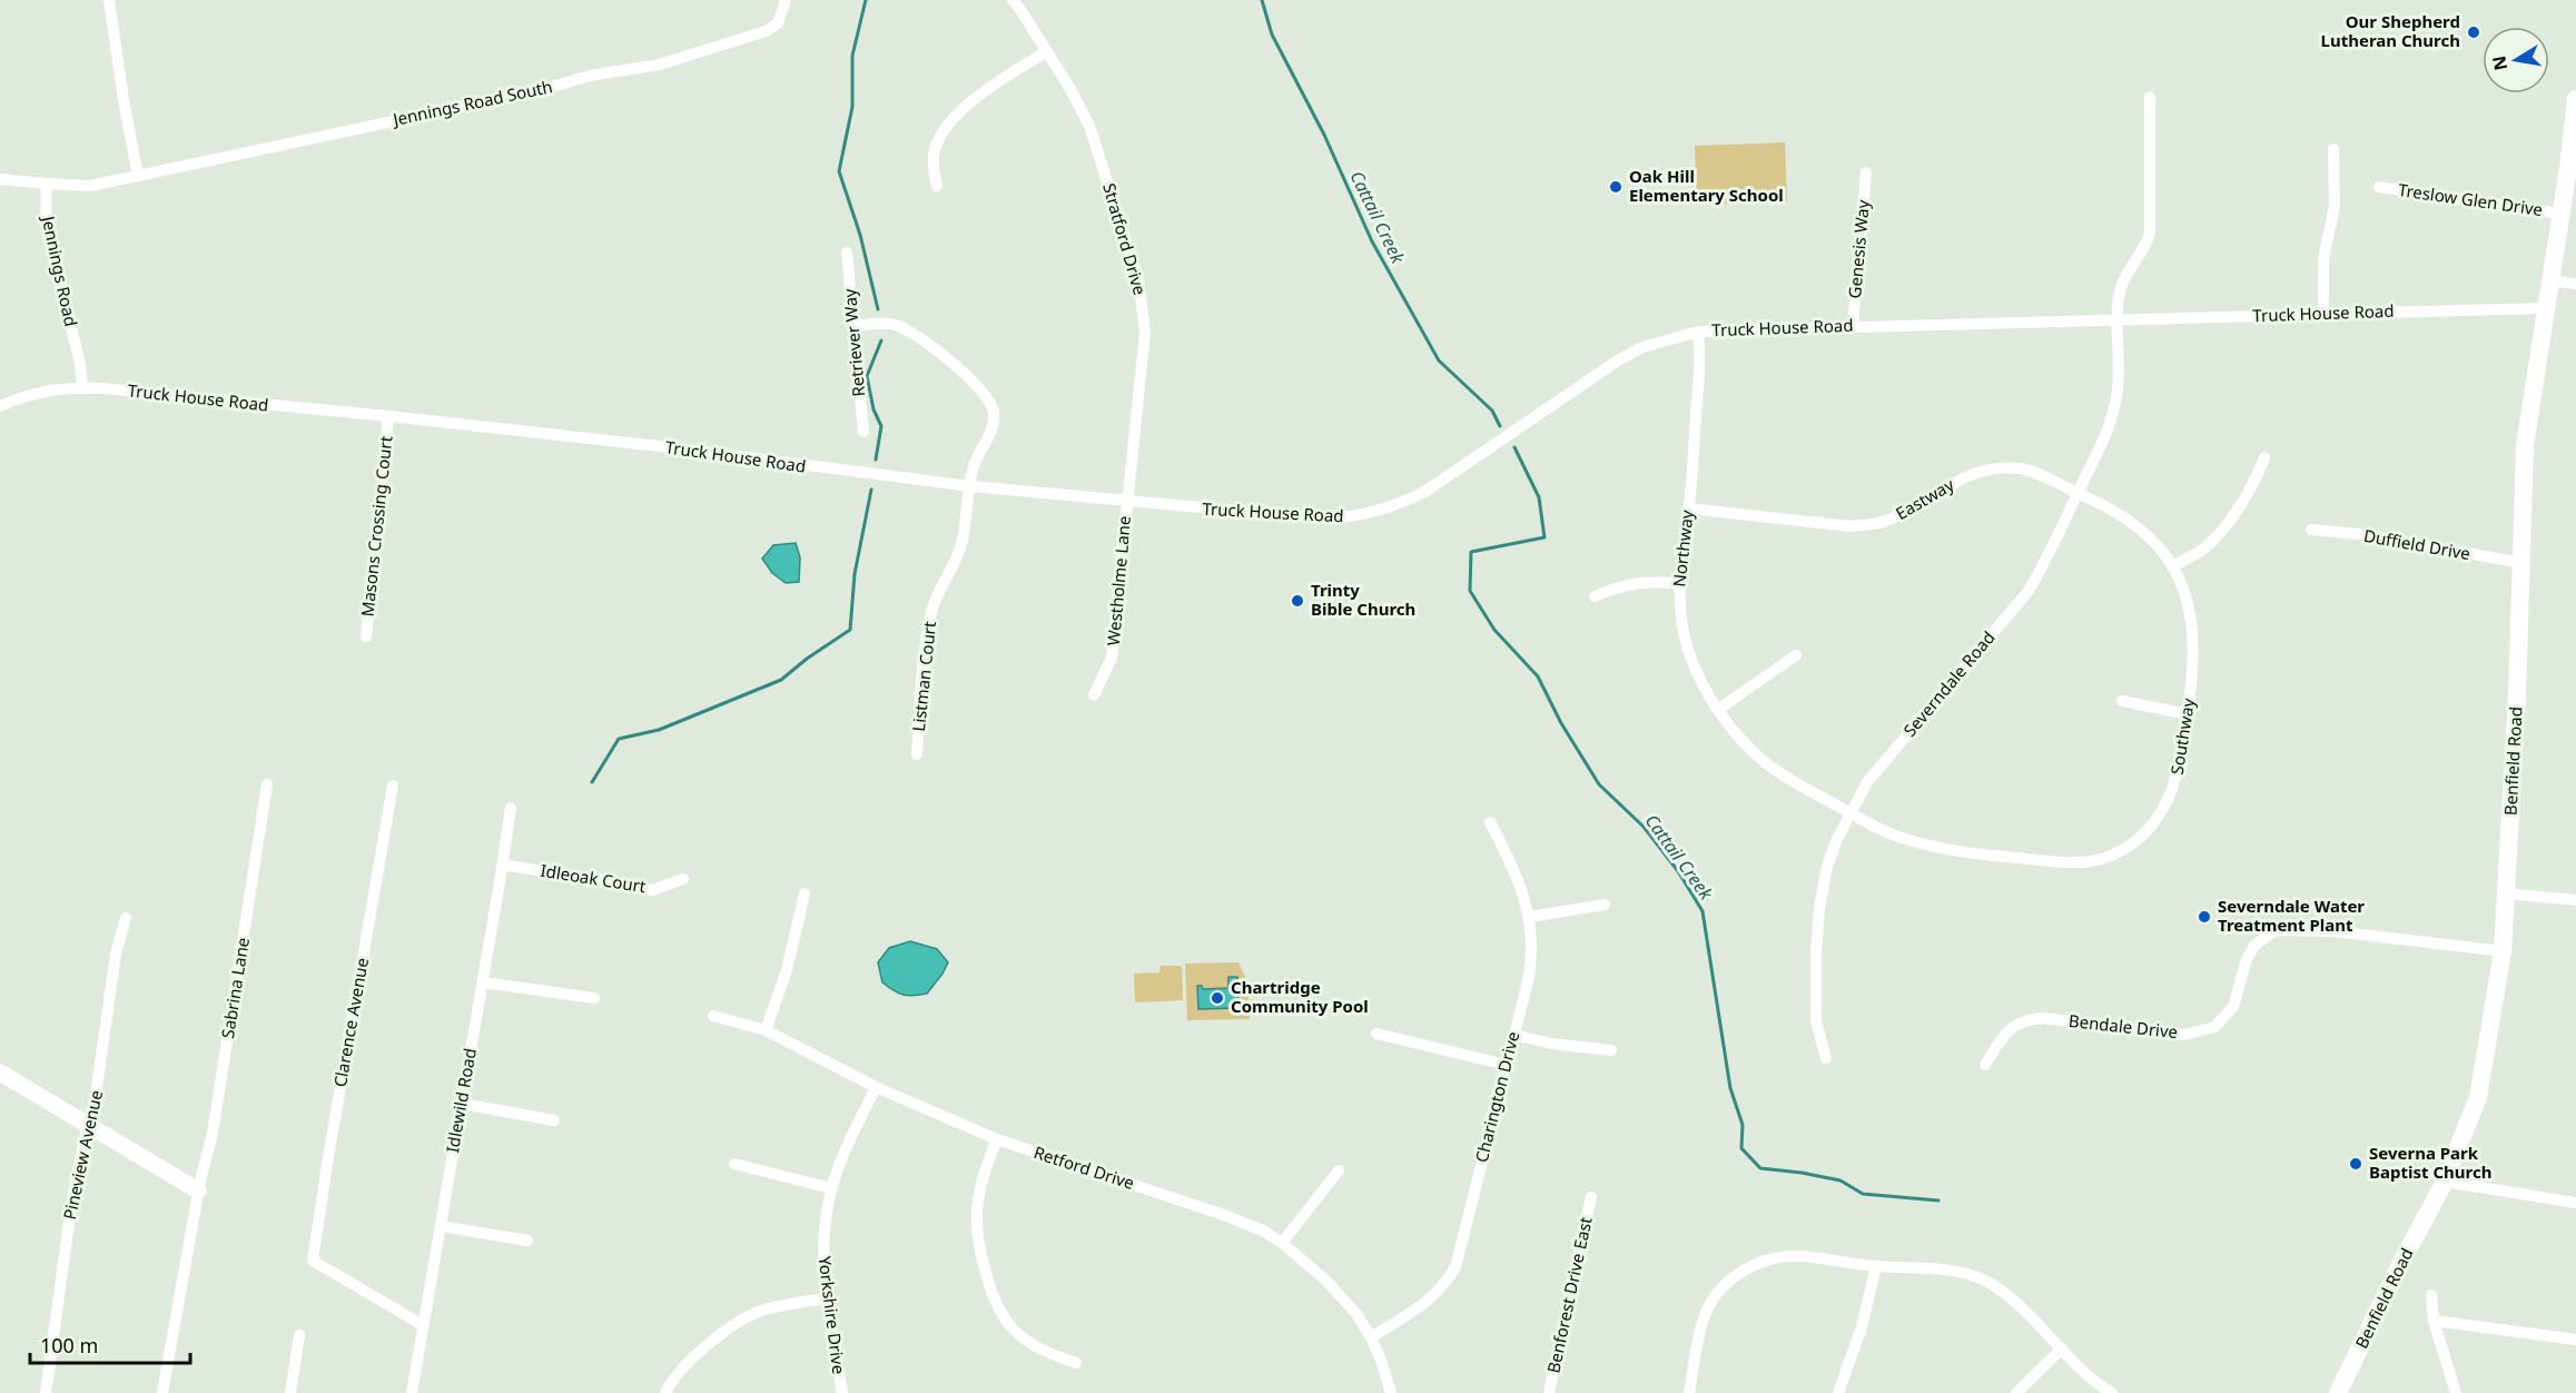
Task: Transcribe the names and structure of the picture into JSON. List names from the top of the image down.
{
  "streets": {
    "main road": ["Benfield Road"],
    "street": [
      "Jennings Road South",
      "Treslow Glen Drive",
      "Stratford Drive",
      "Genesis Way",
      "Jennings Road",
      "Truck House Road",
      "Retriever Way",
      "Eastway",
      "Masons Crossing Court",
      "Duffield Drive",
      "Northway",
      "Westholme Lane",
      "Listman Court",
      "Severndale Road",
      "Southway",
      "Idleoak Court",
      "Sabrina Lane",
      "Clarence Avenue",
      "Bendale Drive",
      "Charington Drive",
      "Idlewild Road",
      "Pineview Avenue",
      "Retford Drive",
      "Benforest Drive East",
      "Yorkshire Drive"
    ]
  },
  "crossings": [
    ["Treslow Glen Drive", "Benfield Road"],
    ["Stratford Drive", "Truck House Road"],
    ["Stratford Drive", "Westholme Lane"],
    ["Genesis Way", "Truck House Road"],
    ["Jennings Road", "Truck House Road"],
    ["Truck House Road", "Masons Crossing Court"],
    ["Truck House Road", "Northway"],
    ["Truck House Road", "Westholme Lane"],
    ["Truck House Road", "Listman Court"],
    ["Truck House Road", "Severndale Road"],
    ["Truck House Road", "Benfield Road"],
    ["Retriever Way", "Listman Court"],
    ["Eastway", "Northway"],
    ["Eastway", "Severndale Road"],
    ["Eastway", "Southway"],
    ["Duffield Drive", "Benfield Road"],
    ["Northway", "Severndale Road"],
    ["Northway", "Southway"],
    ["Severndale Road", "Southway"],
    ["Benfield Road", "Bendale Drive"],
    ["Idleoak Court", "Idlewild Road"],
    ["Clarence Avenue", "Idlewild Road"],
    ["Charington Drive", "Retford Drive"],
    ["Retford Drive", "Yorkshire Drive"]
  ],
  "water": ["Cattail Creek"],
  "places": [
    "Our Shepherd Lutheran Church",
    "Oak Hill Elementary School",
    "Trinty Bible Church",
    "Severndale Water Treatment Plant",
    "Chartridge Community Pool",
    "Severna Park Baptist Church"
  ],
  "scale_bar": "100 m",
  "north": "left"
}
